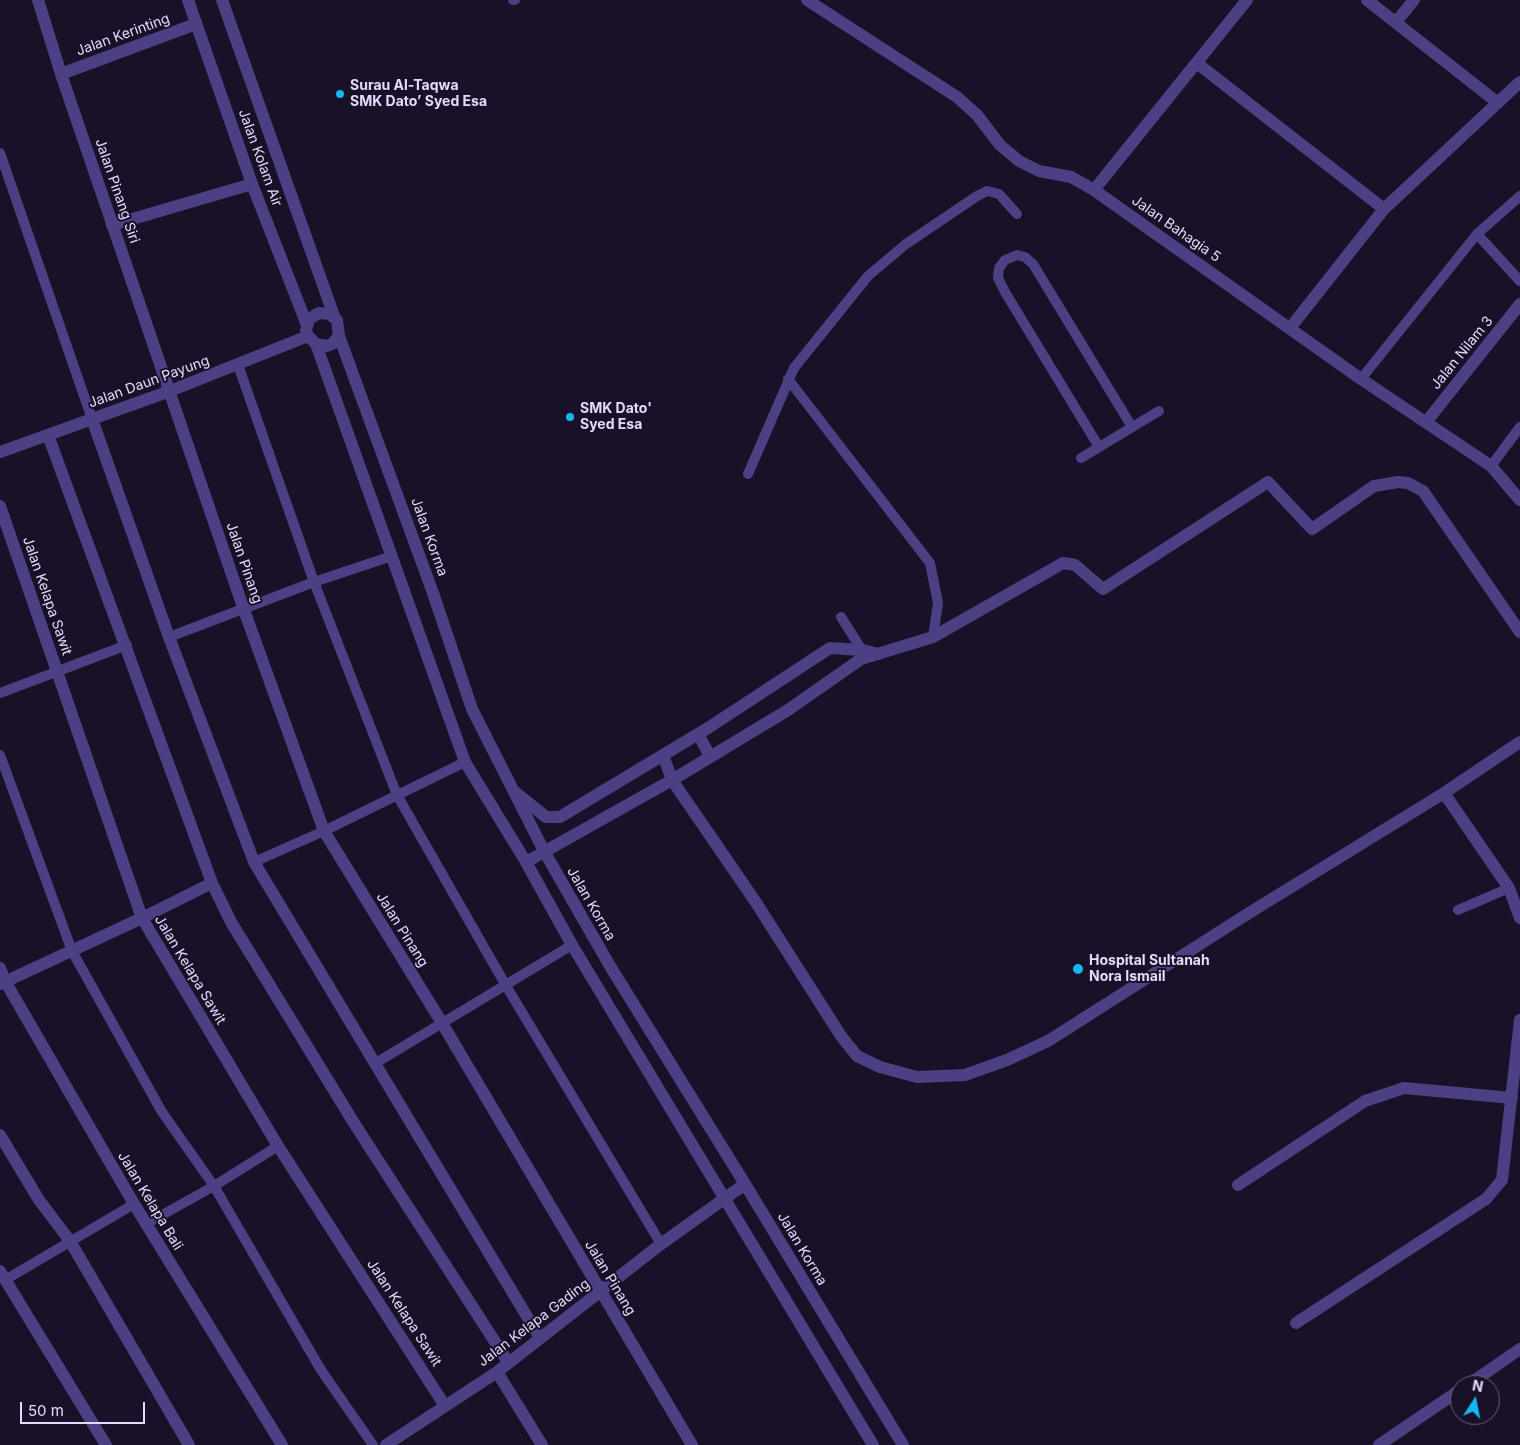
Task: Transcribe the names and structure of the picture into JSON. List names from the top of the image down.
{
  "streets": {
    "street": [
      "Jalan Kerinting",
      "Jalan Kolam Air",
      "Jalan Pinang Siri",
      "Jalan Bahagia 5",
      "Jalan Nilam 3",
      "Jalan Daun Payung",
      "Jalan Korma",
      "Jalan Pinang",
      "Jalan Kelapa Sawit",
      "Jalan Kelapa Bali",
      "Jalan Kelapa Gading"
    ]
  },
  "crossings": [
    ["Jalan Kerinting", "Jalan Kolam Air"],
    ["Jalan Kerinting", "Jalan Pinang Siri"],
    ["Jalan Kolam Air", "Jalan Daun Payung"],
    ["Jalan Kolam Air", "Jalan Korma"],
    ["Jalan Pinang Siri", "Jalan Daun Payung"],
    ["Jalan Pinang Siri", "Jalan Pinang"],
    ["Jalan Bahagia 5", "Jalan Nilam 3"],
    ["Jalan Daun Payung", "Jalan Korma"],
    ["Jalan Daun Payung", "Jalan Pinang"],
    ["Jalan Korma", "Jalan Kelapa Gading"],
    ["Jalan Pinang", "Jalan Kelapa Gading"],
    ["Jalan Kelapa Sawit", "Jalan Kelapa Gading"]
  ],
  "places": ["Surau Al-Taqwa SMK Dato’ Syed Esa", "SMK Dato' Syed Esa", "Hospital Sultanah Nora Ismail"],
  "scale_bar": "50 m",
  "north": "top"
}
